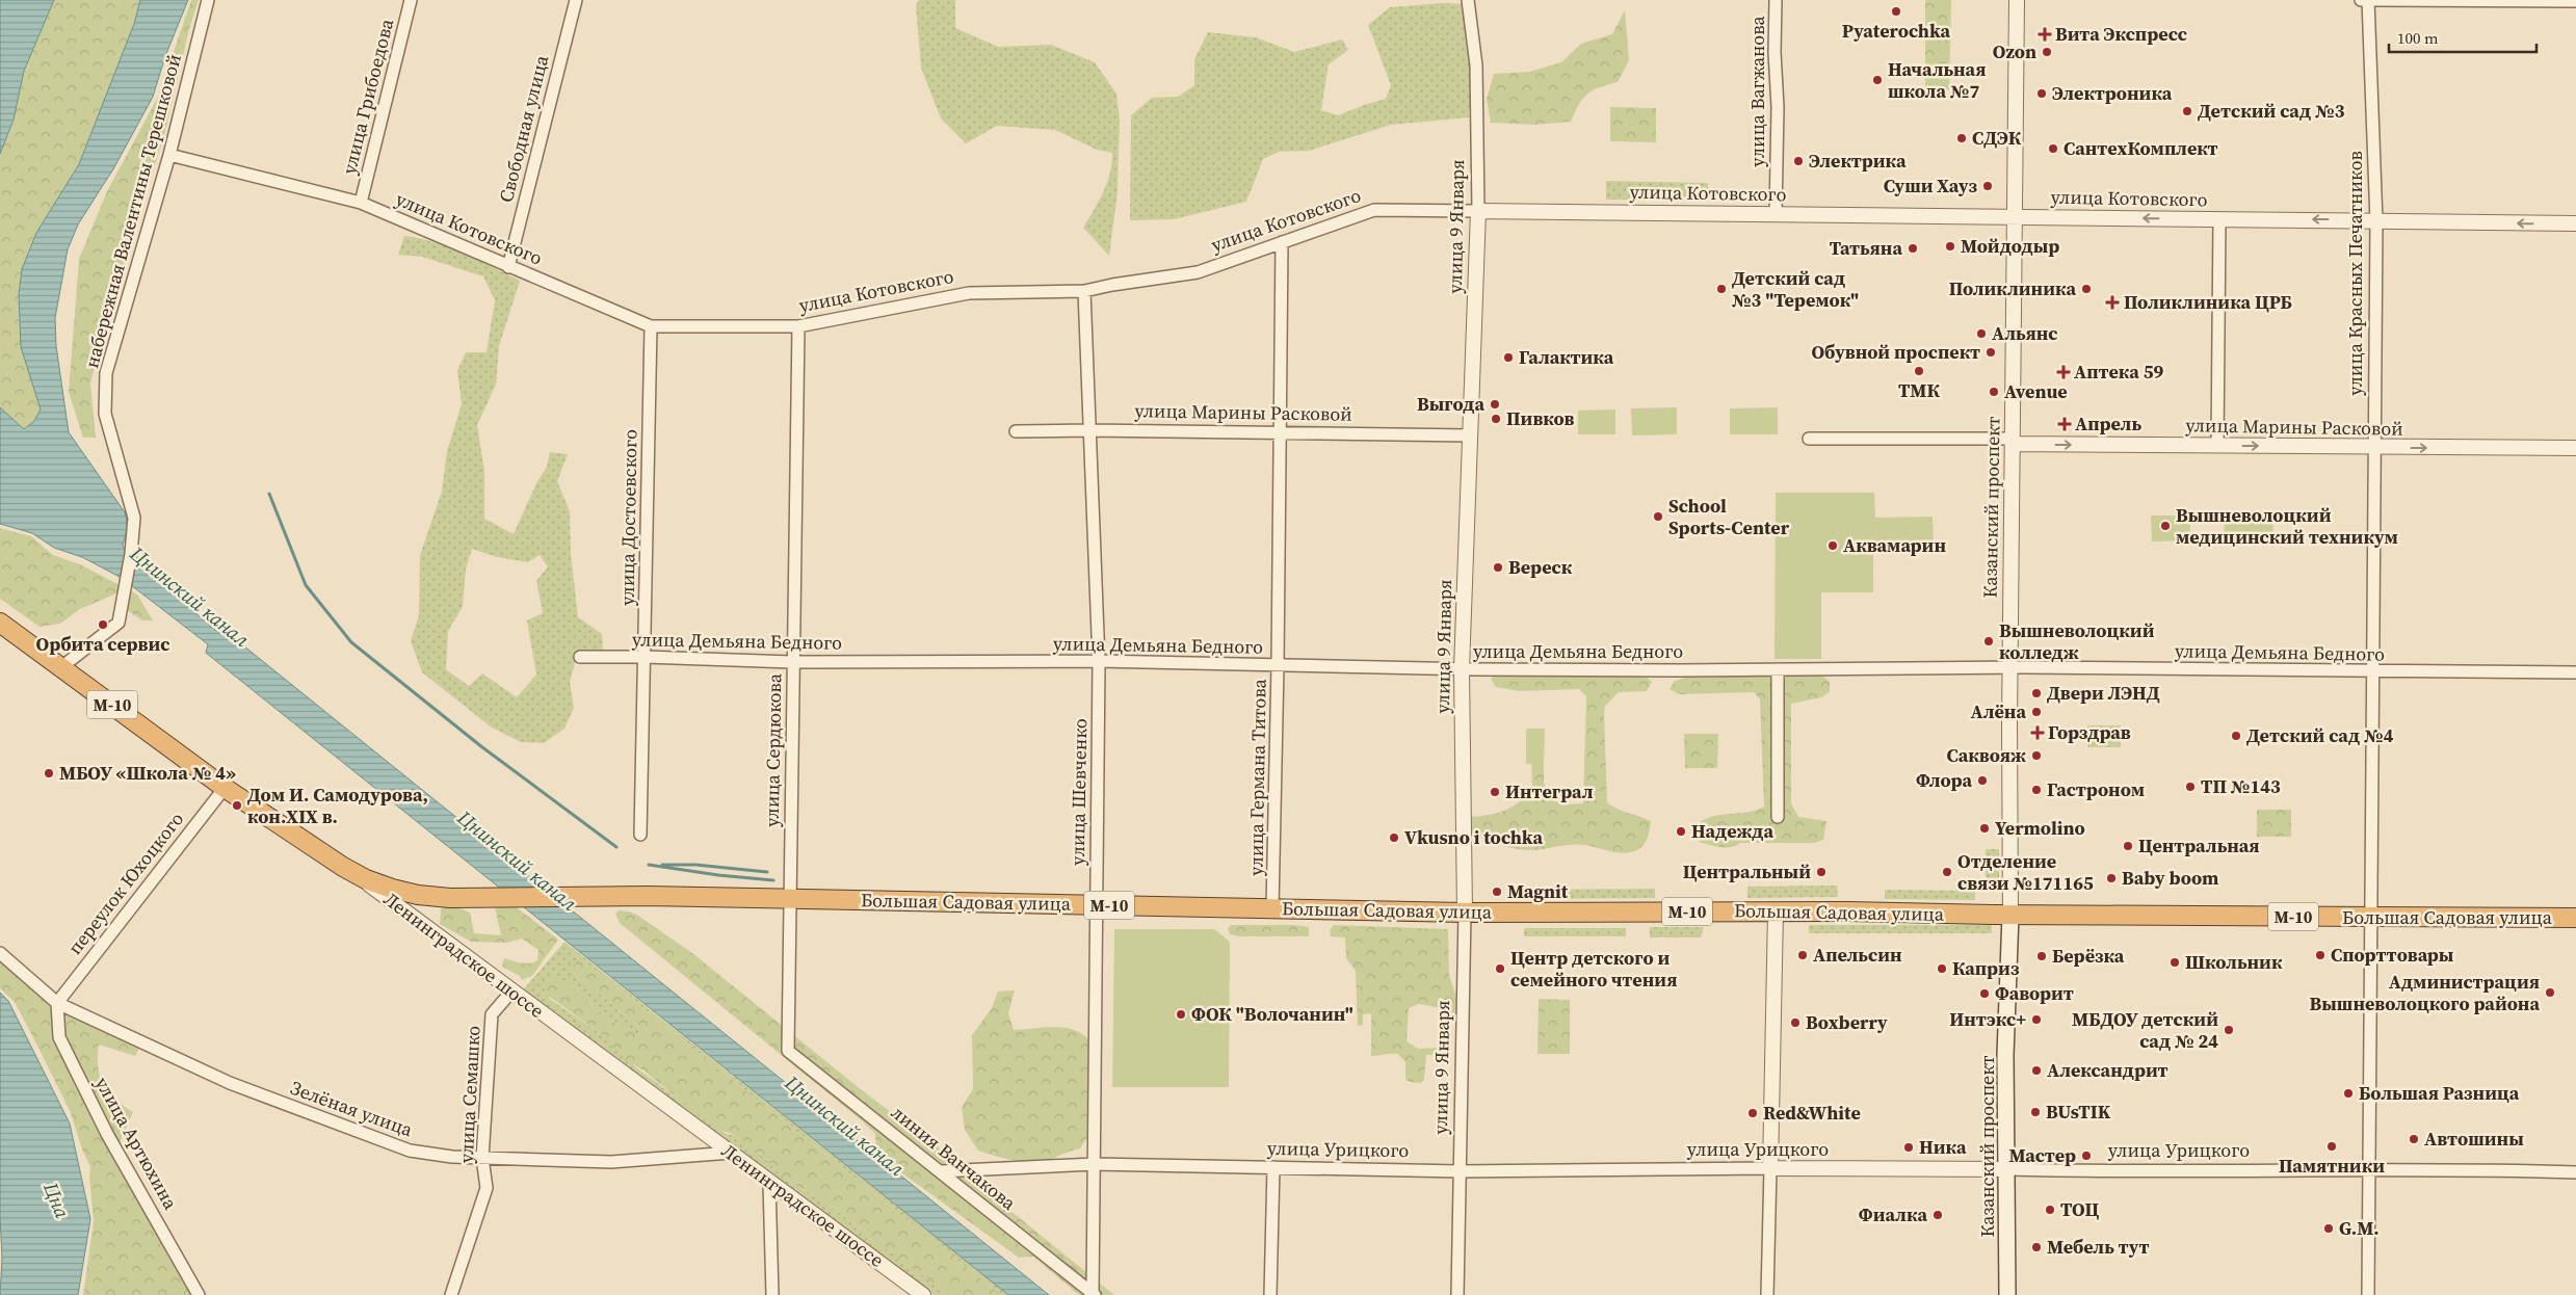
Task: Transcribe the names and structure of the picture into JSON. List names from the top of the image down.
{
  "streets": {
    "highway": ["М-10", "Большая Садовая улица", "Ленинградское шоссе"],
    "main road": ["Казанский проспект"],
    "street": [
      "улица Вагжанова",
      "улица Грибоедова",
      "Свободная улица",
      "улица Котовского",
      "набережная Валентины Терешковой",
      "улица 9 Января",
      "улица Красных Печатников",
      "улица Марины Расковой",
      "улица Достоевского",
      "улица Демьяна Бедного",
      "улица Сердюкова",
      "улица Германа Титова",
      "улица Шевченко",
      "переулок Юхоцкого",
      "улица Семашко",
      "Зелёная улица",
      "улица Артюхина",
      "улица Урицкого",
      "линия Ванчакова"
    ]
  },
  "crossings": [
    ["улица Вагжанова", "улица Котовского"],
    ["улица Грибоедова", "улица Котовского"],
    ["Свободная улица", "улица Котовского"],
    ["улица Котовского", "набережная Валентины Терешковой"],
    ["улица Котовского", "улица 9 Января"],
    ["улица Котовского", "улица Красных Печатников"],
    ["улица Котовского", "Казанский проспект"],
    ["улица Котовского", "улица Достоевского"],
    ["улица Котовского", "улица Сердюкова"],
    ["улица Котовского", "улица Германа Титова"],
    ["улица Котовского", "улица Шевченко"],
    ["набережная Валентины Терешковой", "Ленинградское шоссе"],
    ["улица 9 Января", "улица Марины Расковой"],
    ["улица 9 Января", "улица Демьяна Бедного"],
    ["улица 9 Января", "Большая Садовая улица"],
    ["улица 9 Января", "улица Урицкого"],
    ["улица Красных Печатников", "улица Марины Расковой"],
    ["улица Красных Печатников", "улица Демьяна Бедного"],
    ["улица Красных Печатников", "Большая Садовая улица"],
    ["улица Красных Печатников", "улица Урицкого"],
    ["улица Марины Расковой", "Казанский проспект"],
    ["улица Марины Расковой", "улица Германа Титова"],
    ["улица Марины Расковой", "улица Шевченко"],
    ["Казанский проспект", "улица Демьяна Бедного"],
    ["Казанский проспект", "Большая Садовая улица"],
    ["Казанский проспект", "улица Урицкого"],
    ["улица Достоевского", "улица Демьяна Бедного"],
    ["улица Демьяна Бедного", "улица Сердюкова"],
    ["улица Демьяна Бедного", "улица Германа Титова"],
    ["улица Демьяна Бедного", "улица Шевченко"],
    ["М-10", "Большая Садовая улица"],
    ["М-10", "Ленинградское шоссе"],
    ["улица Сердюкова", "Большая Садовая улица"],
    ["улица Сердюкова", "линия Ванчакова"],
    ["улица Германа Титова", "Большая Садовая улица"],
    ["улица Шевченко", "Большая Садовая улица"],
    ["улица Шевченко", "улица Урицкого"],
    ["улица Шевченко", "линия Ванчакова"],
    ["переулок Юхоцкого", "Ленинградское шоссе"],
    ["переулок Юхоцкого", "Зелёная улица"],
    ["переулок Юхоцкого", "улица Артюхина"],
    ["Ленинградское шоссе", "улица Семашко"],
    ["Ленинградское шоссе", "Зелёная улица"],
    ["улица Семашко", "Зелёная улица"],
    ["Зелёная улица", "улица Артюхина"],
    ["улица Урицкого", "линия Ванчакова"]
  ],
  "one_way": ["улица Марины Расковой"],
  "water": ["Цнинский канал", "Цна"],
  "places": {
    "other": [
      "Pyaterochka",
      "Ozon",
      "Начальная школа №7",
      "Электроника",
      "Детский сад №3",
      "СДЭК",
      "СантехКомплект",
      "Электрика",
      "Суши Хауз",
      "Мойдодыр",
      "Татьяна",
      "Детский сад №3 \"Теремок\"",
      "Поликлиника",
      "Альянс",
      "Обувной проспект",
      "Галактика",
      "ТМК",
      "Avenue",
      "Выгода",
      "Пивков",
      "School Sports-Center",
      "Вышневолоцкий медицинский техникум",
      "Аквамарин",
      "Вереск",
      "Орбита сервис",
      "Вышневолоцкий колледж",
      "Двери ЛЭНД",
      "Алёна",
      "Детский сад №4",
      "Саквояж",
      "МБОУ «Школа № 4»",
      "Флора",
      "ТП №143",
      "Гастроном",
      "Интеграл",
      "Дом И. Самодурова, кон.XIX в.",
      "Yermolino",
      "Надежда",
      "Vkusno i tochka",
      "Центральная",
      "Центральный",
      "Отделение связи №171165",
      "Baby boom",
      "Magnit",
      "Апельсин",
      "Спорттовары",
      "Берёзка",
      "Школьник",
      "Центр детского и семейного чтения",
      "Каприз",
      "Администрация Вышневолоцкого района",
      "Фаворит",
      "ФОК \"Волочанин\"",
      "Интэкс+",
      "Boxberry",
      "МБДОУ детский сад № 24",
      "Александрит",
      "Большая Разница",
      "BUsTIK",
      "Red&White",
      "Автошины",
      "Памятники",
      "Ника",
      "Мастер",
      "ТОЦ",
      "Фиалка",
      "G.M.",
      "Мебель тут"
    ],
    "health": [
      "Вита Экспресс",
      "Поликлиника ЦРБ",
      "Аптека 59",
      "Апрель",
      "Горздрав"
    ]
  },
  "scale_bar": "100 m"
}
